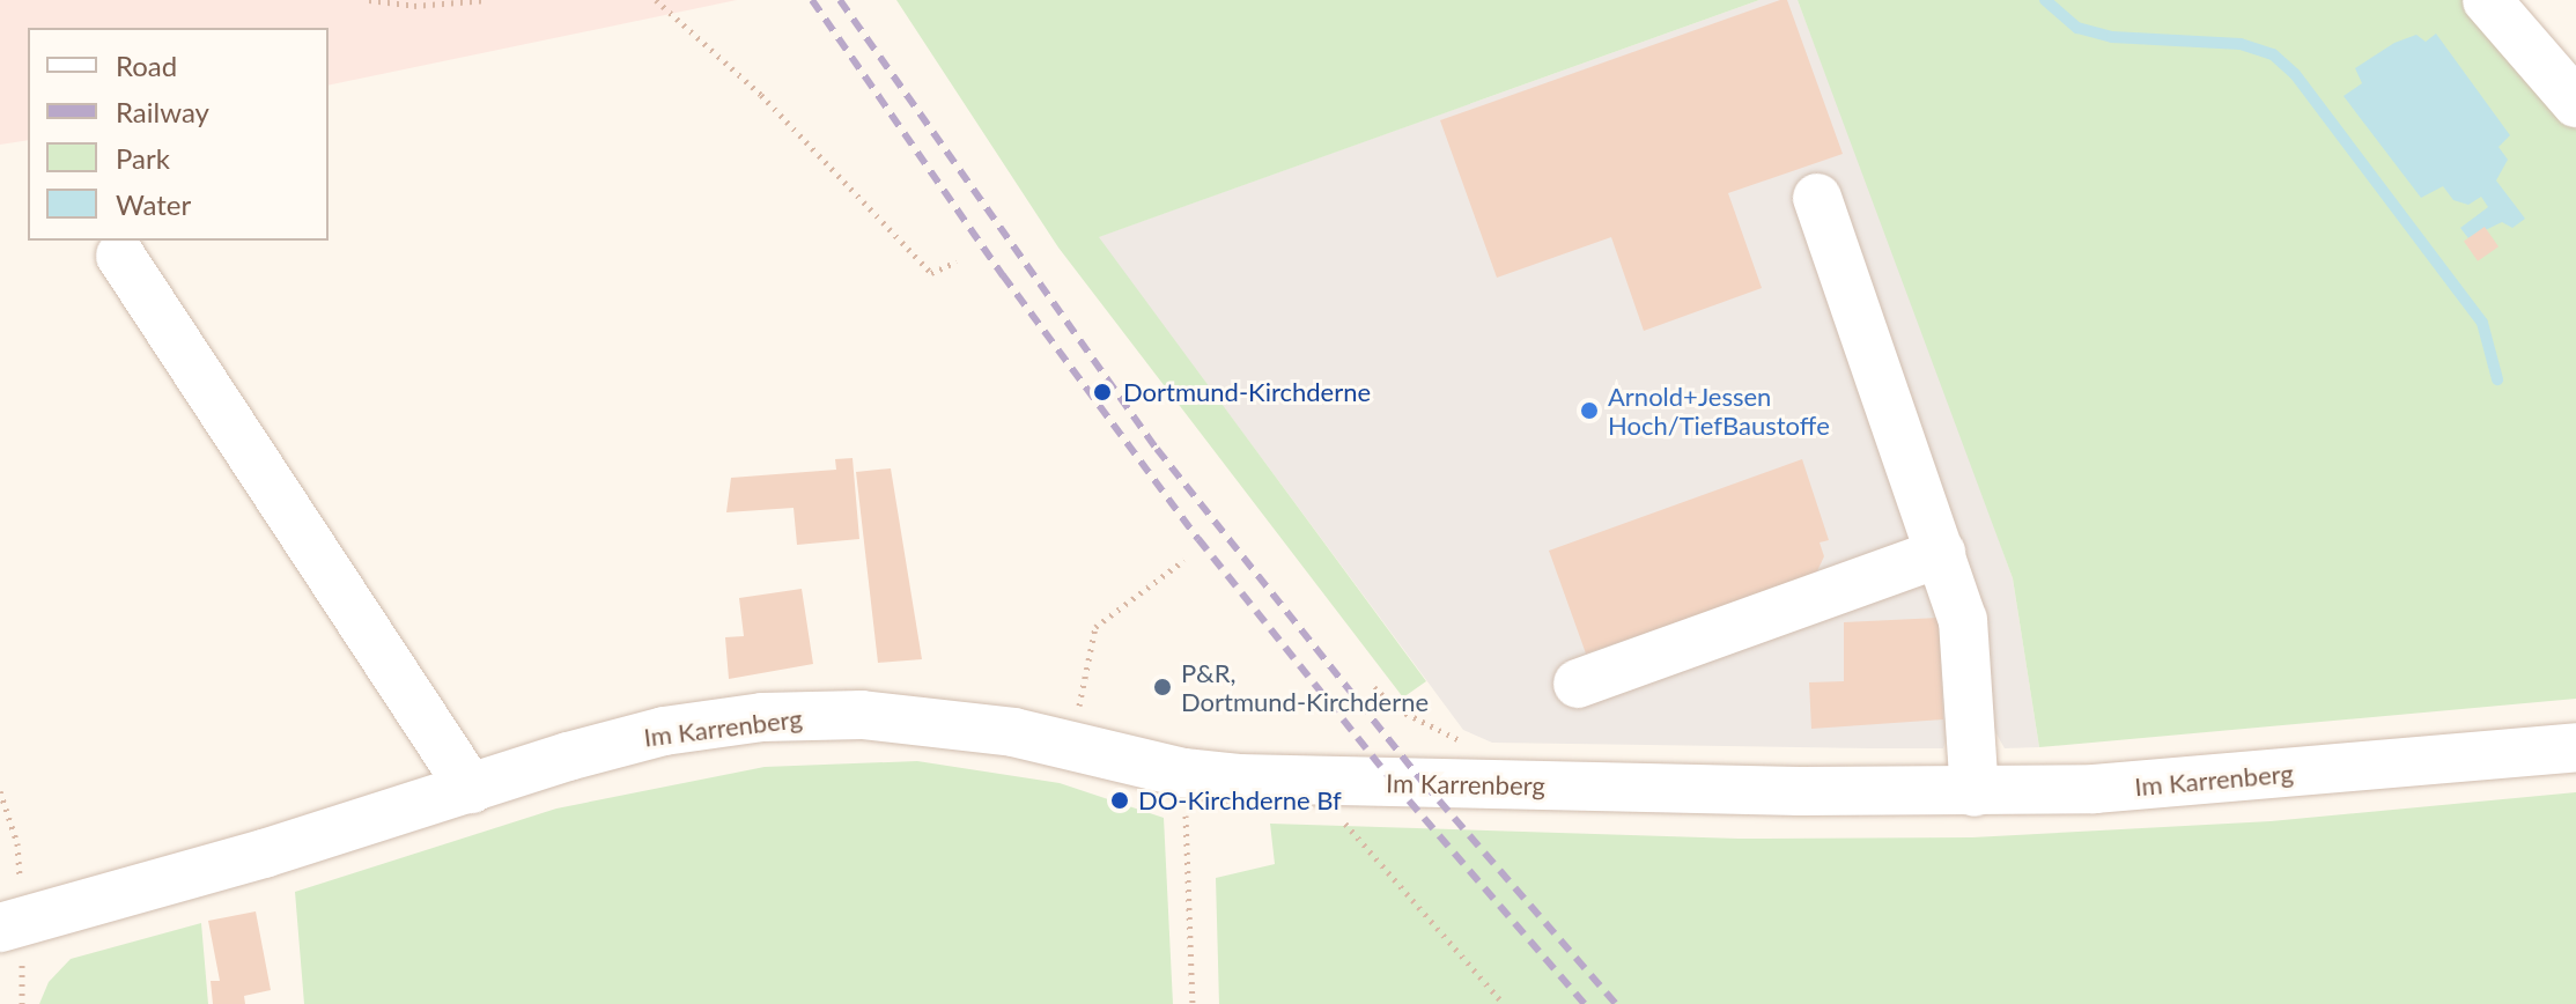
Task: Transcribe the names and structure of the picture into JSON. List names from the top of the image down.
{
  "streets": {
    "street": ["Im Karrenberg"]
  },
  "places": [
    "Dortmund-Kirchderne",
    "Arnold+Jessen Hoch/TiefBaustoffe",
    "P&R, Dortmund-Kirchderne",
    "DO-Kirchderne Bf"
  ],
  "legend": [
    "Road",
    "Railway",
    "Park",
    "Water"
  ]
}
